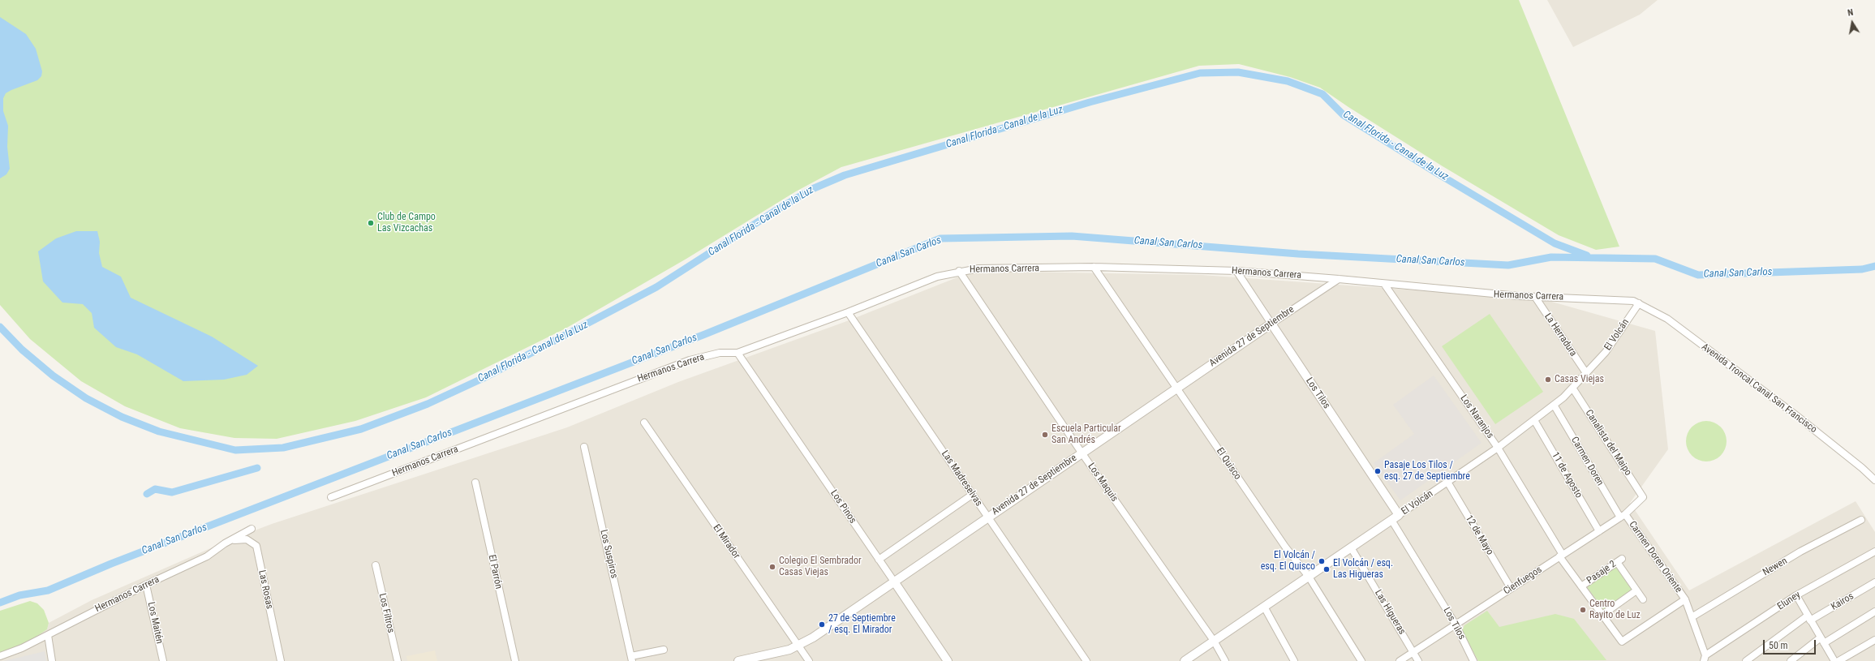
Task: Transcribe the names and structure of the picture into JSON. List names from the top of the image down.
{
  "streets": {
    "street": [
      "Hermanos Carrera",
      "La Herradura",
      "El Volcán",
      "Avenida 27 de Septiembre",
      "Avenida Troncal Canal San Francisco",
      "Los Tilos",
      "Los Naranjos",
      "Canalista del Maipo",
      "Carmen Doren",
      "El Quisco",
      "11 de Agosto",
      "Las Madreselvas",
      "Los Maquis",
      "Los Pinos",
      "12 de Mayo",
      "El Mirador",
      "Los Suspiros",
      "Carmen Doren Oriente",
      "Newen",
      "El Parrón",
      "Pasaje 2",
      "Cienfuegos",
      "Las Rosas",
      "Eluney",
      "Kairos",
      "Las Higueras",
      "Los Filtros",
      "Los Maitén"
    ]
  },
  "crossings": [
    ["Hermanos Carrera", "La Herradura"],
    ["Hermanos Carrera", "El Volcán"],
    ["Hermanos Carrera", "Avenida 27 de Septiembre"],
    ["Hermanos Carrera", "Avenida Troncal Canal San Francisco"],
    ["Hermanos Carrera", "Los Tilos"],
    ["Hermanos Carrera", "Los Naranjos"],
    ["Hermanos Carrera", "El Quisco"],
    ["Hermanos Carrera", "Las Madreselvas"],
    ["Hermanos Carrera", "Los Maquis"],
    ["Hermanos Carrera", "Los Pinos"],
    ["Hermanos Carrera", "Las Rosas"],
    ["Hermanos Carrera", "Los Maitén"],
    ["La Herradura", "El Volcán"],
    ["El Volcán", "Avenida Troncal Canal San Francisco"],
    ["El Volcán", "Los Tilos"],
    ["El Volcán", "Los Naranjos"],
    ["El Volcán", "Canalista del Maipo"],
    ["El Volcán", "Carmen Doren"],
    ["El Volcán", "El Quisco"],
    ["El Volcán", "11 de Agosto"],
    ["El Volcán", "Los Maquis"],
    ["El Volcán", "12 de Mayo"],
    ["El Volcán", "Las Higueras"],
    ["Avenida 27 de Septiembre", "Los Tilos"],
    ["Avenida 27 de Septiembre", "El Quisco"],
    ["Avenida 27 de Septiembre", "Las Madreselvas"],
    ["Avenida 27 de Septiembre", "Los Maquis"],
    ["Avenida 27 de Septiembre", "Los Pinos"],
    ["Avenida 27 de Septiembre", "El Mirador"],
    ["Los Tilos", "Cienfuegos"],
    ["Los Naranjos", "Carmen Doren Oriente"],
    ["Los Naranjos", "Pasaje 2"],
    ["Los Naranjos", "Cienfuegos"],
    ["Canalista del Maipo", "Cienfuegos"],
    ["Carmen Doren", "Carmen Doren Oriente"],
    ["Carmen Doren", "Cienfuegos"],
    ["11 de Agosto", "Cienfuegos"],
    ["12 de Mayo", "Cienfuegos"],
    ["Carmen Doren Oriente", "Newen"],
    ["Carmen Doren Oriente", "Cienfuegos"],
    ["Carmen Doren Oriente", "Eluney"],
    ["Cienfuegos", "Las Higueras"]
  ],
  "water": ["Canal Florida - Canal de la Luz", "Canal San Carlos"],
  "places": [
    "Club de Campo Las Vizcachas",
    "Casas Viejas",
    "Escuela Particular San Andrés",
    "Pasaje Los Tilos / esq. 27 de Septiembre",
    "El Volcán / esq. El Quisco",
    "Colegio El Sembrador Casas Viejas",
    "El Volcán / esq. Las Higueras",
    "Centro Rayito de Luz",
    "27 de Septiembre / esq. El Mirador"
  ],
  "scale_bar": "50 m",
  "north": "top"
}
